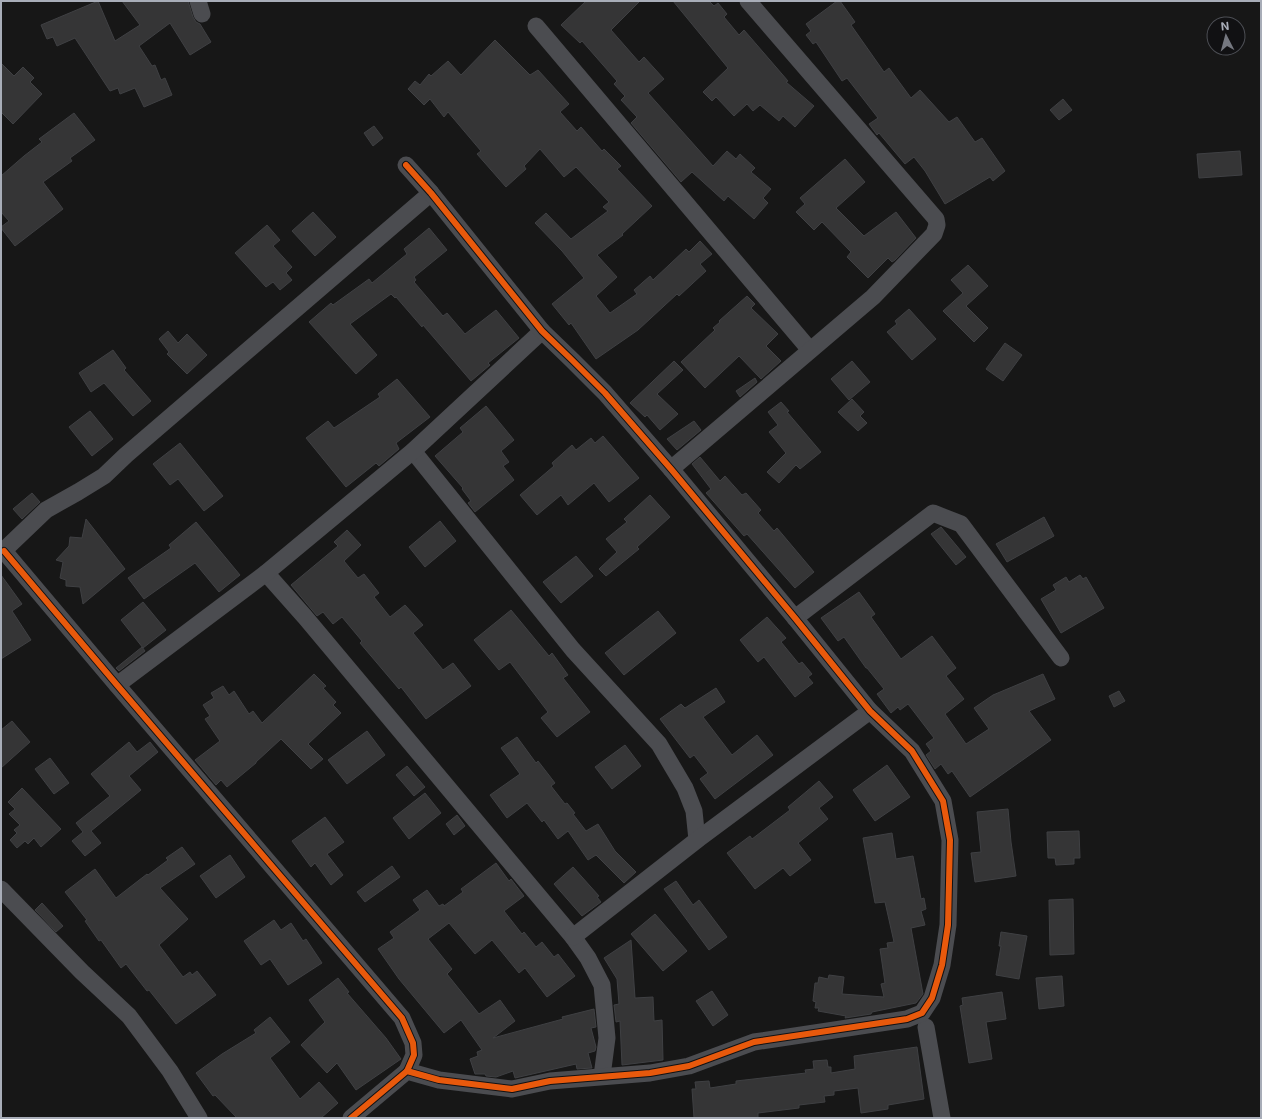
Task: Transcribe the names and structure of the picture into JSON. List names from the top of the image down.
{
  "north": "top"
}
